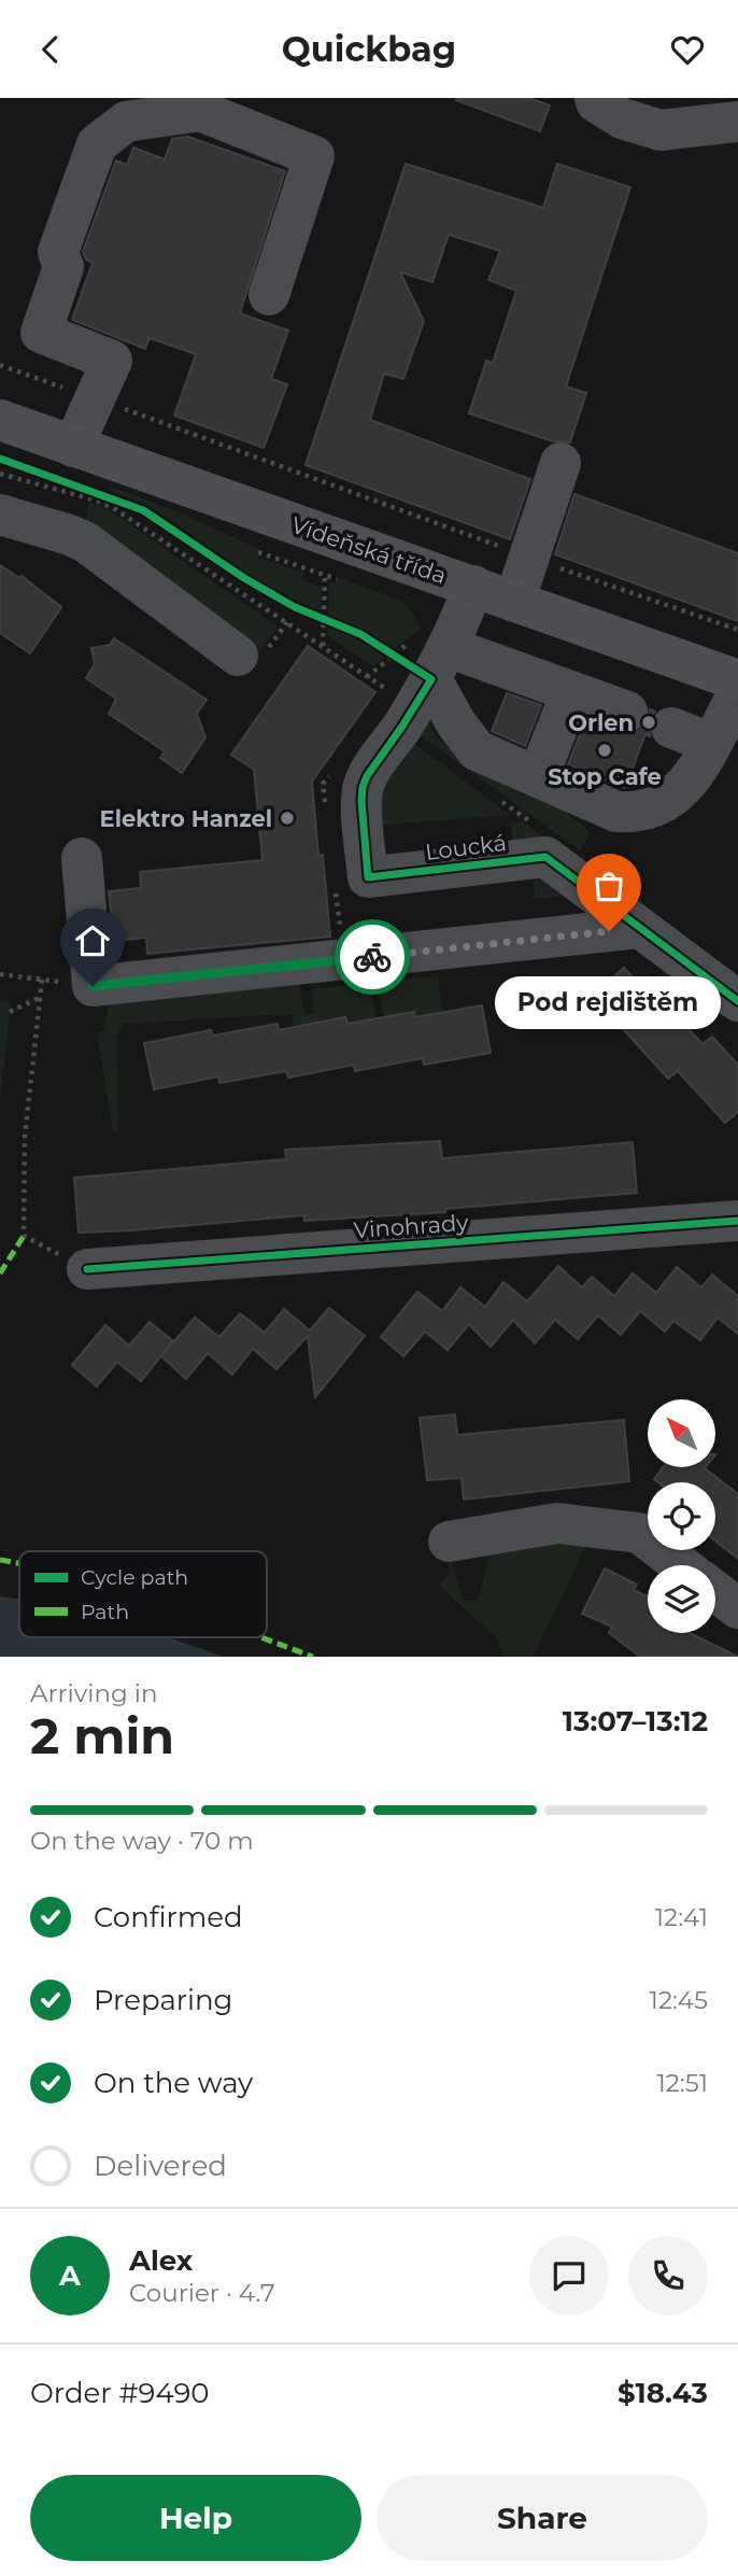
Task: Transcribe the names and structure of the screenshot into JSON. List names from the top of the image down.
{
  "streets": {
    "main road": ["Vídeňská třída"],
    "street": ["Loucká", "Vinohrady"]
  },
  "crossings": [
    ["Vídeňská třída", "Loucká"]
  ],
  "places": [
    "Orlen",
    "Stop Cafe",
    "Elektro Hanzel",
    "Pod rejdištěm"
  ],
  "legend": ["Cycle path", "Path"],
  "north": "top left",
  "page": {
    "header": "Quickbag",
    "bubble": "Pod rejdištěm",
    "heading": ["2 min", "Arriving in", "13:07–13:12"],
    "panel": [
      "Alex",
      "Courier · 4.7",
      "Order #9490",
      "$18.43"
    ],
    "bar": "On the way · 70 m",
    "list": [
      ["Confirmed", "12:41"],
      ["Preparing", "12:45"],
      ["On the way", "12:51"],
      "Delivered"
    ],
    "round": "A",
    "buttons": ["Help", "Share"]
  }
}
